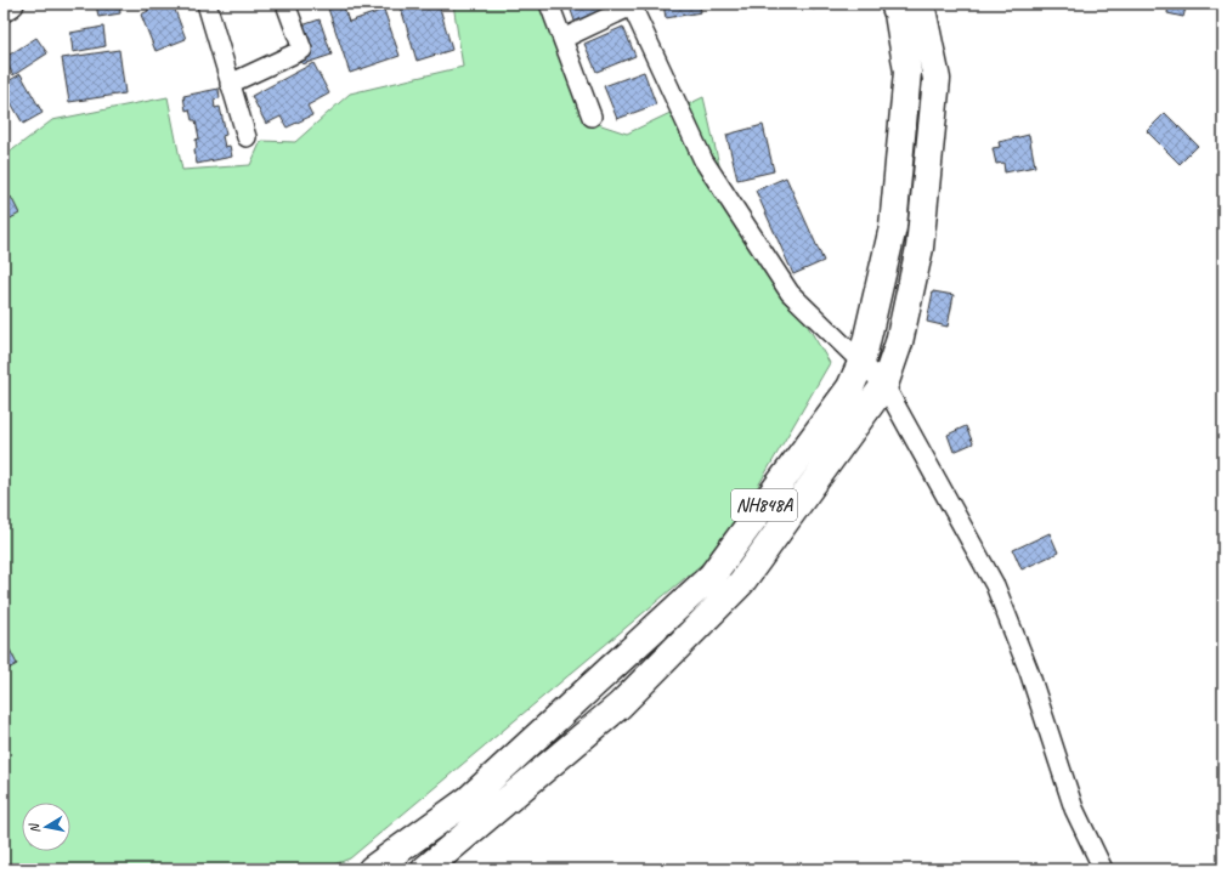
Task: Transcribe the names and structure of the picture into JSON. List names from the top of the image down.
{
  "streets": {
    "highway": ["NH848A"]
  },
  "north": "left"
}
